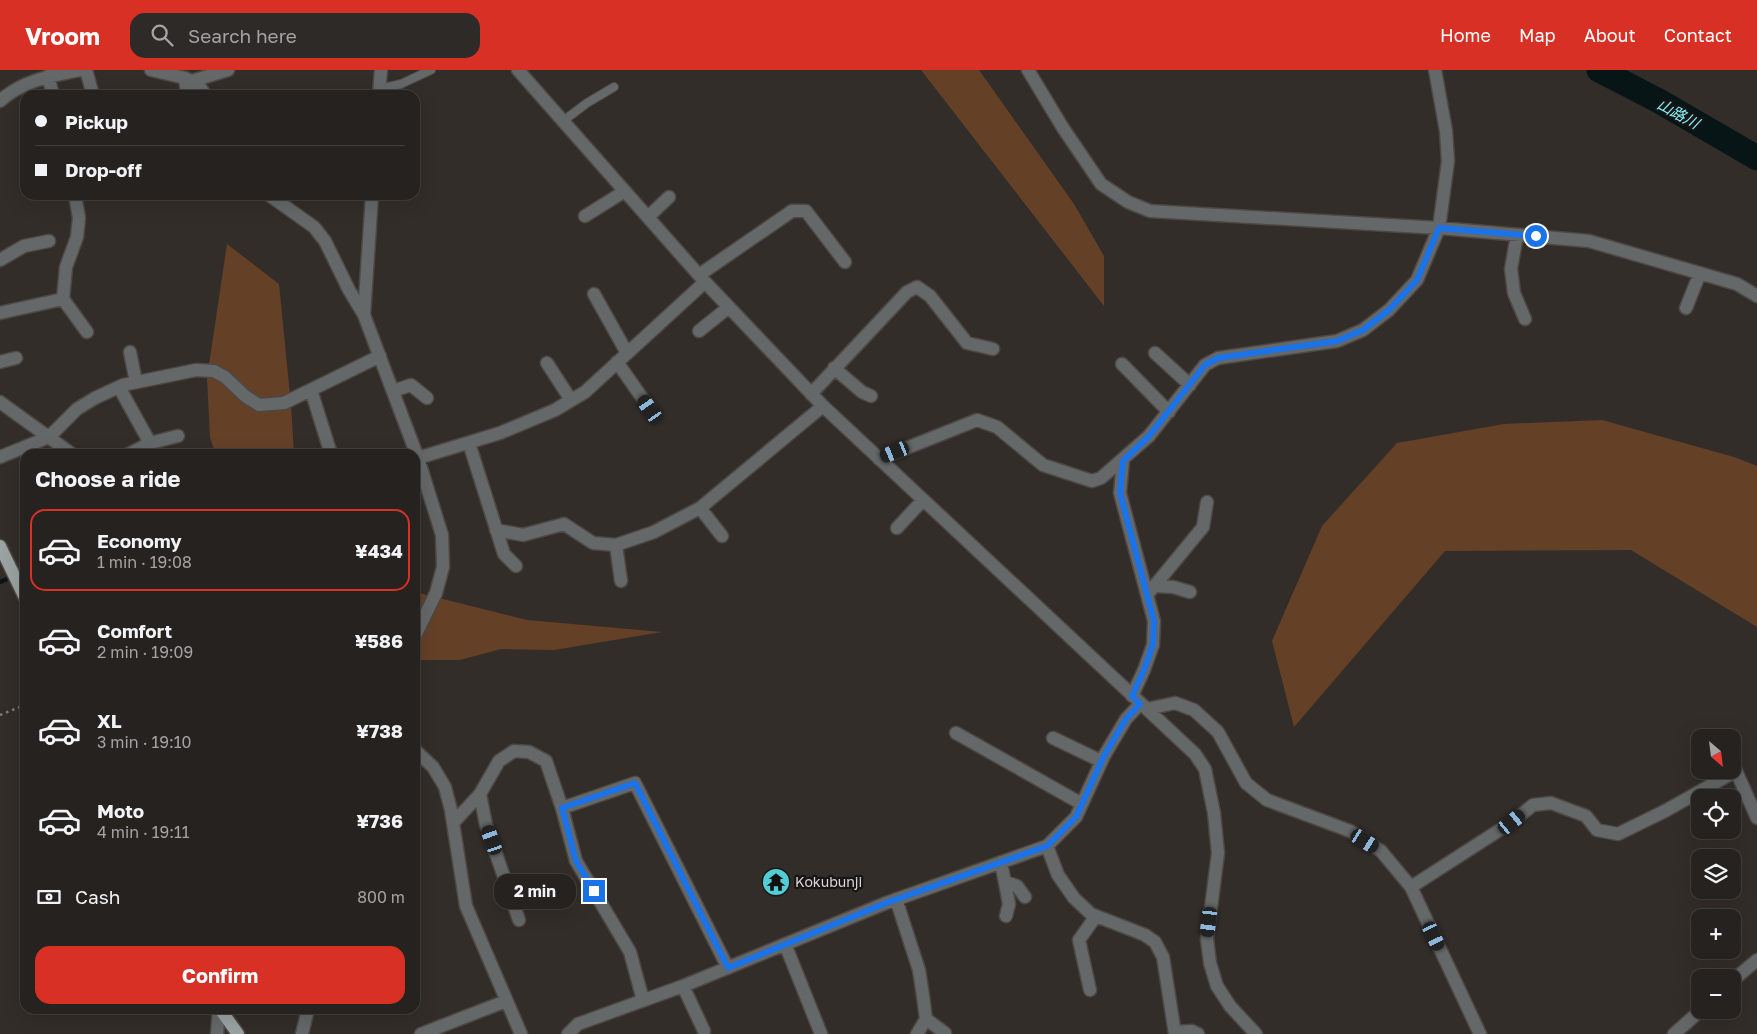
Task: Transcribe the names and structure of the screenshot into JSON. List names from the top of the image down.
{
  "water": ["山路川"],
  "places": {
    "temple": ["Kokubunji"]
  },
  "north": "bottom right",
  "page": {
    "header": "Vroom",
    "search": "Search here",
    "nav": [
      "Home",
      "Map",
      "About",
      "Contact"
    ],
    "banner": ["Pickup", "Drop-off"],
    "heading": "Choose a ride",
    "list": [
      {
        "name": "Economy",
        "note": "1 min · 19:08",
        "value": "¥434"
      },
      {
        "name": "Comfort",
        "note": "2 min · 19:09",
        "value": "¥586"
      },
      {
        "name": "XL",
        "note": "3 min · 19:10",
        "value": "¥738"
      },
      {
        "name": "Moto",
        "note": "4 min · 19:11",
        "value": "¥736"
      }
    ],
    "map_buttons": ["+", "−"],
    "pay": ["Cash", "800 m"],
    "bubble": "2 min",
    "buttons": "Confirm"
  }
}
